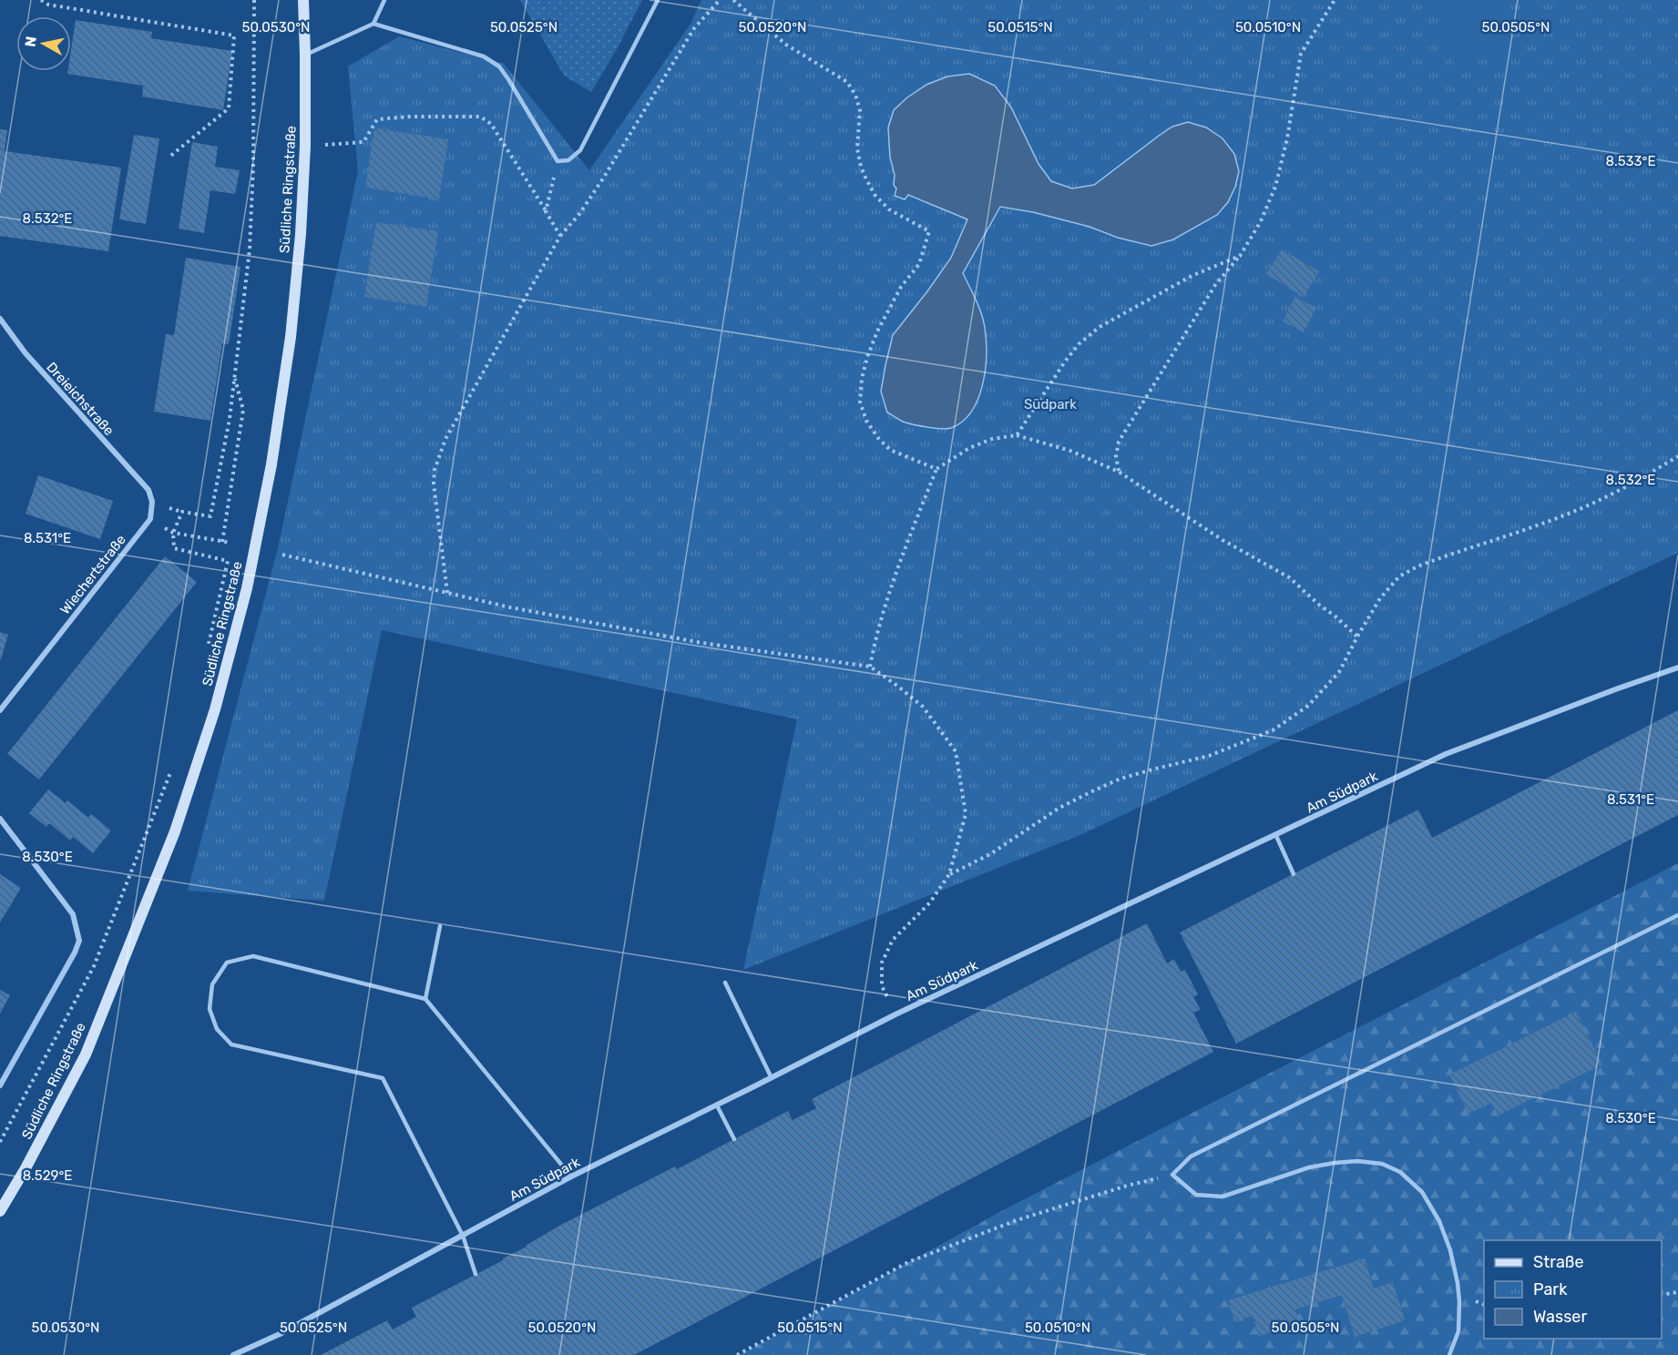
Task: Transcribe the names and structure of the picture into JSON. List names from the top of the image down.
{
  "streets": {
    "main road": ["Südliche Ringstraße"],
    "street": ["Dreieichstraße", "Wiechertstraße", "Am Südpark"]
  },
  "crossings": [
    ["Dreieichstraße", "Wiechertstraße"]
  ],
  "parks": ["Südpark"],
  "legend": ["Straße", "Park", "Wasser"],
  "north": "left",
  "coordinates": [
    "50.0530°N",
    "50.0525°N",
    "50.0520°N",
    "50.0515°N",
    "50.0510°N",
    "50.0505°N",
    "8.533°E",
    "8.532°E",
    "8.531°E",
    "8.530°E",
    "8.529°E"
  ]
}
